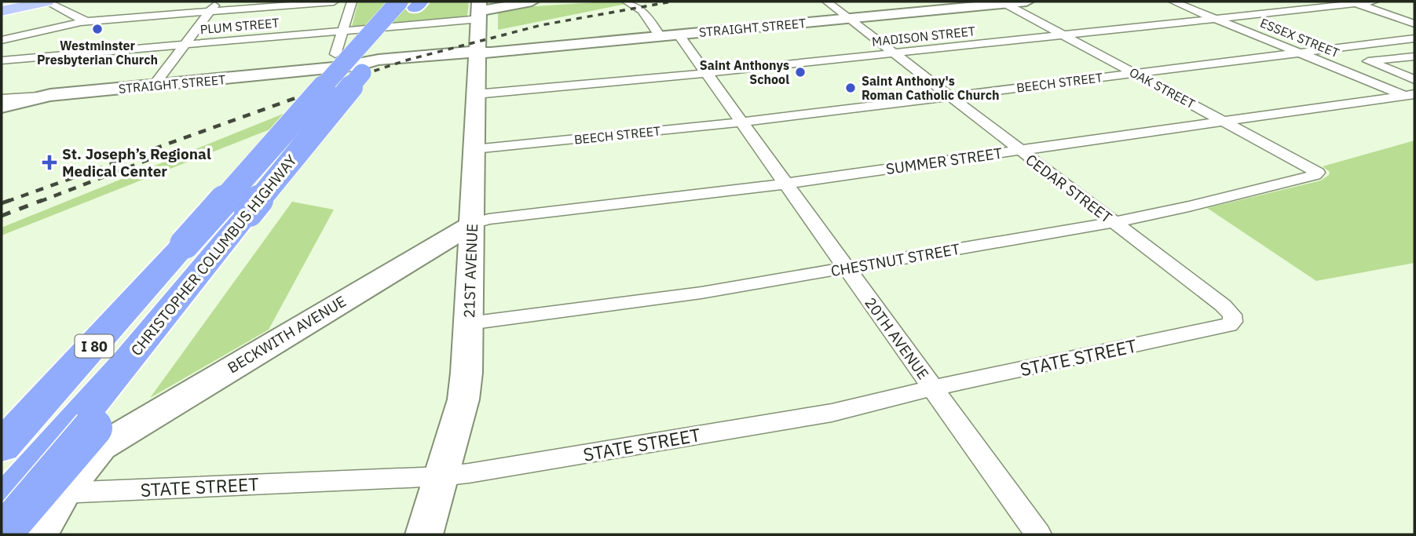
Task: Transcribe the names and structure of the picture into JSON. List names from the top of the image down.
{
  "streets": {
    "highway": ["CHRISTOPHER COLUMBUS HIGHWAY", "I 80"],
    "street": [
      "PLUM STREET",
      "STRAIGHT STREET",
      "MADISON STREET",
      "ESSEX STREET",
      "BEECH STREET",
      "OAK STREET",
      "SUMMER STREET",
      "CEDAR STREET",
      "CHESTNUT STREET",
      "21ST AVENUE",
      "BECKWITH AVENUE",
      "20TH AVENUE",
      "STATE STREET"
    ]
  },
  "crossings": [
    ["PLUM STREET", "21ST AVENUE"],
    ["STRAIGHT STREET", "OAK STREET"],
    ["STRAIGHT STREET", "CEDAR STREET"],
    ["STRAIGHT STREET", "21ST AVENUE"],
    ["STRAIGHT STREET", "20TH AVENUE"],
    ["MADISON STREET", "ESSEX STREET"],
    ["MADISON STREET", "OAK STREET"],
    ["MADISON STREET", "CEDAR STREET"],
    ["MADISON STREET", "21ST AVENUE"],
    ["MADISON STREET", "20TH AVENUE"],
    ["ESSEX STREET", "BEECH STREET"],
    ["ESSEX STREET", "SUMMER STREET"],
    ["BEECH STREET", "OAK STREET"],
    ["BEECH STREET", "CEDAR STREET"],
    ["BEECH STREET", "21ST AVENUE"],
    ["BEECH STREET", "20TH AVENUE"],
    ["OAK STREET", "SUMMER STREET"],
    ["OAK STREET", "CHESTNUT STREET"],
    ["SUMMER STREET", "CEDAR STREET"],
    ["SUMMER STREET", "21ST AVENUE"],
    ["SUMMER STREET", "BECKWITH AVENUE"],
    ["SUMMER STREET", "20TH AVENUE"],
    ["CEDAR STREET", "CHESTNUT STREET"],
    ["CEDAR STREET", "STATE STREET"],
    ["CHRISTOPHER COLUMBUS HIGHWAY", "BECKWITH AVENUE"],
    ["CHRISTOPHER COLUMBUS HIGHWAY", "STATE STREET"],
    ["CHESTNUT STREET", "21ST AVENUE"],
    ["CHESTNUT STREET", "20TH AVENUE"],
    ["21ST AVENUE", "BECKWITH AVENUE"],
    ["21ST AVENUE", "STATE STREET"],
    ["BECKWITH AVENUE", "STATE STREET"],
    ["20TH AVENUE", "STATE STREET"]
  ],
  "places": {
    "other": ["Westminster Presbyterian Church", "Saint Anthonys School", "Saint Anthony's Roman Catholic Church"],
    "health": ["St. Joseph’s Regional Medical Center"]
  }
}
